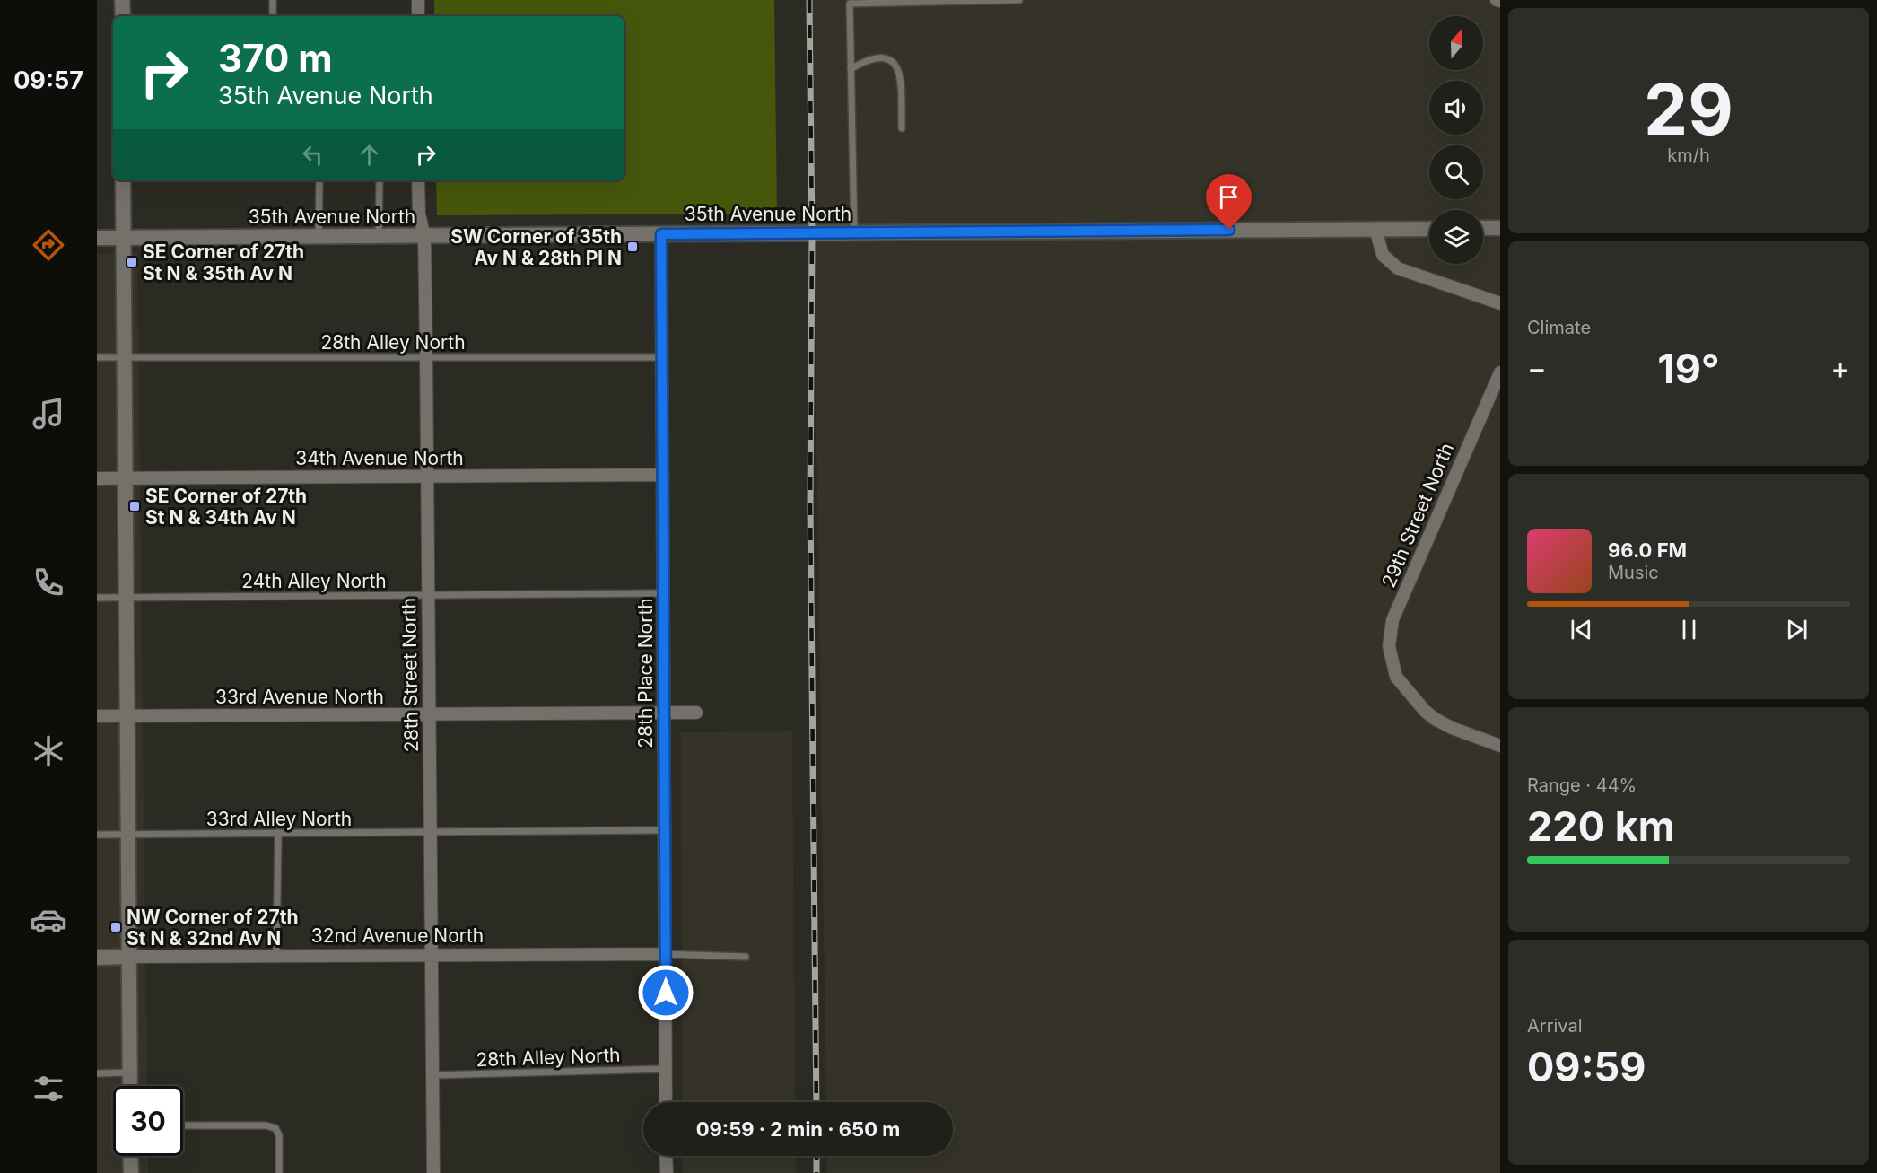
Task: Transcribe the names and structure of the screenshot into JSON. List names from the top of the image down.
{
  "streets": {
    "street": [
      "35th Avenue North",
      "34th Avenue North",
      "29th Street North",
      "28th Place North",
      "28th Street North",
      "33rd Avenue North",
      "32nd Avenue North"
    ],
    "lane": ["28th Alley North", "24th Alley North", "33rd Alley North"]
  },
  "crossings": [
    ["35th Avenue North", "28th Place North"],
    ["35th Avenue North", "28th Street North"],
    ["28th Alley North", "28th Place North"],
    ["28th Alley North", "28th Street North"],
    ["34th Avenue North", "28th Place North"],
    ["34th Avenue North", "28th Street North"],
    ["24th Alley North", "28th Place North"],
    ["24th Alley North", "28th Street North"],
    ["28th Place North", "33rd Avenue North"],
    ["28th Place North", "32nd Avenue North"],
    ["28th Street North", "33rd Avenue North"],
    ["28th Street North", "33rd Alley North"],
    ["28th Street North", "32nd Avenue North"]
  ],
  "places": {
    "transit": [
      "SW Corner of 35th Av N & 28th Pl N",
      "SE Corner of 27th St N & 35th Av N",
      "SE Corner of 27th St N & 34th Av N",
      "NW Corner of 27th St N & 32nd Av N"
    ]
  },
  "north": "top",
  "page": {
    "tabs": "09:57",
    "tile": [
      ["29", "km/h"],
      "Climate",
      ["Range · 44%", "220 km"],
      ["Arrival", "09:59"]
    ],
    "turn": ["370 m", "35th Avenue North"],
    "heat": ["−", "19°", "+"],
    "song": ["96.0 FM", "Music"],
    "limit": "30",
    "trip": "09:59 · 2 min · 650 m"
  }
}
